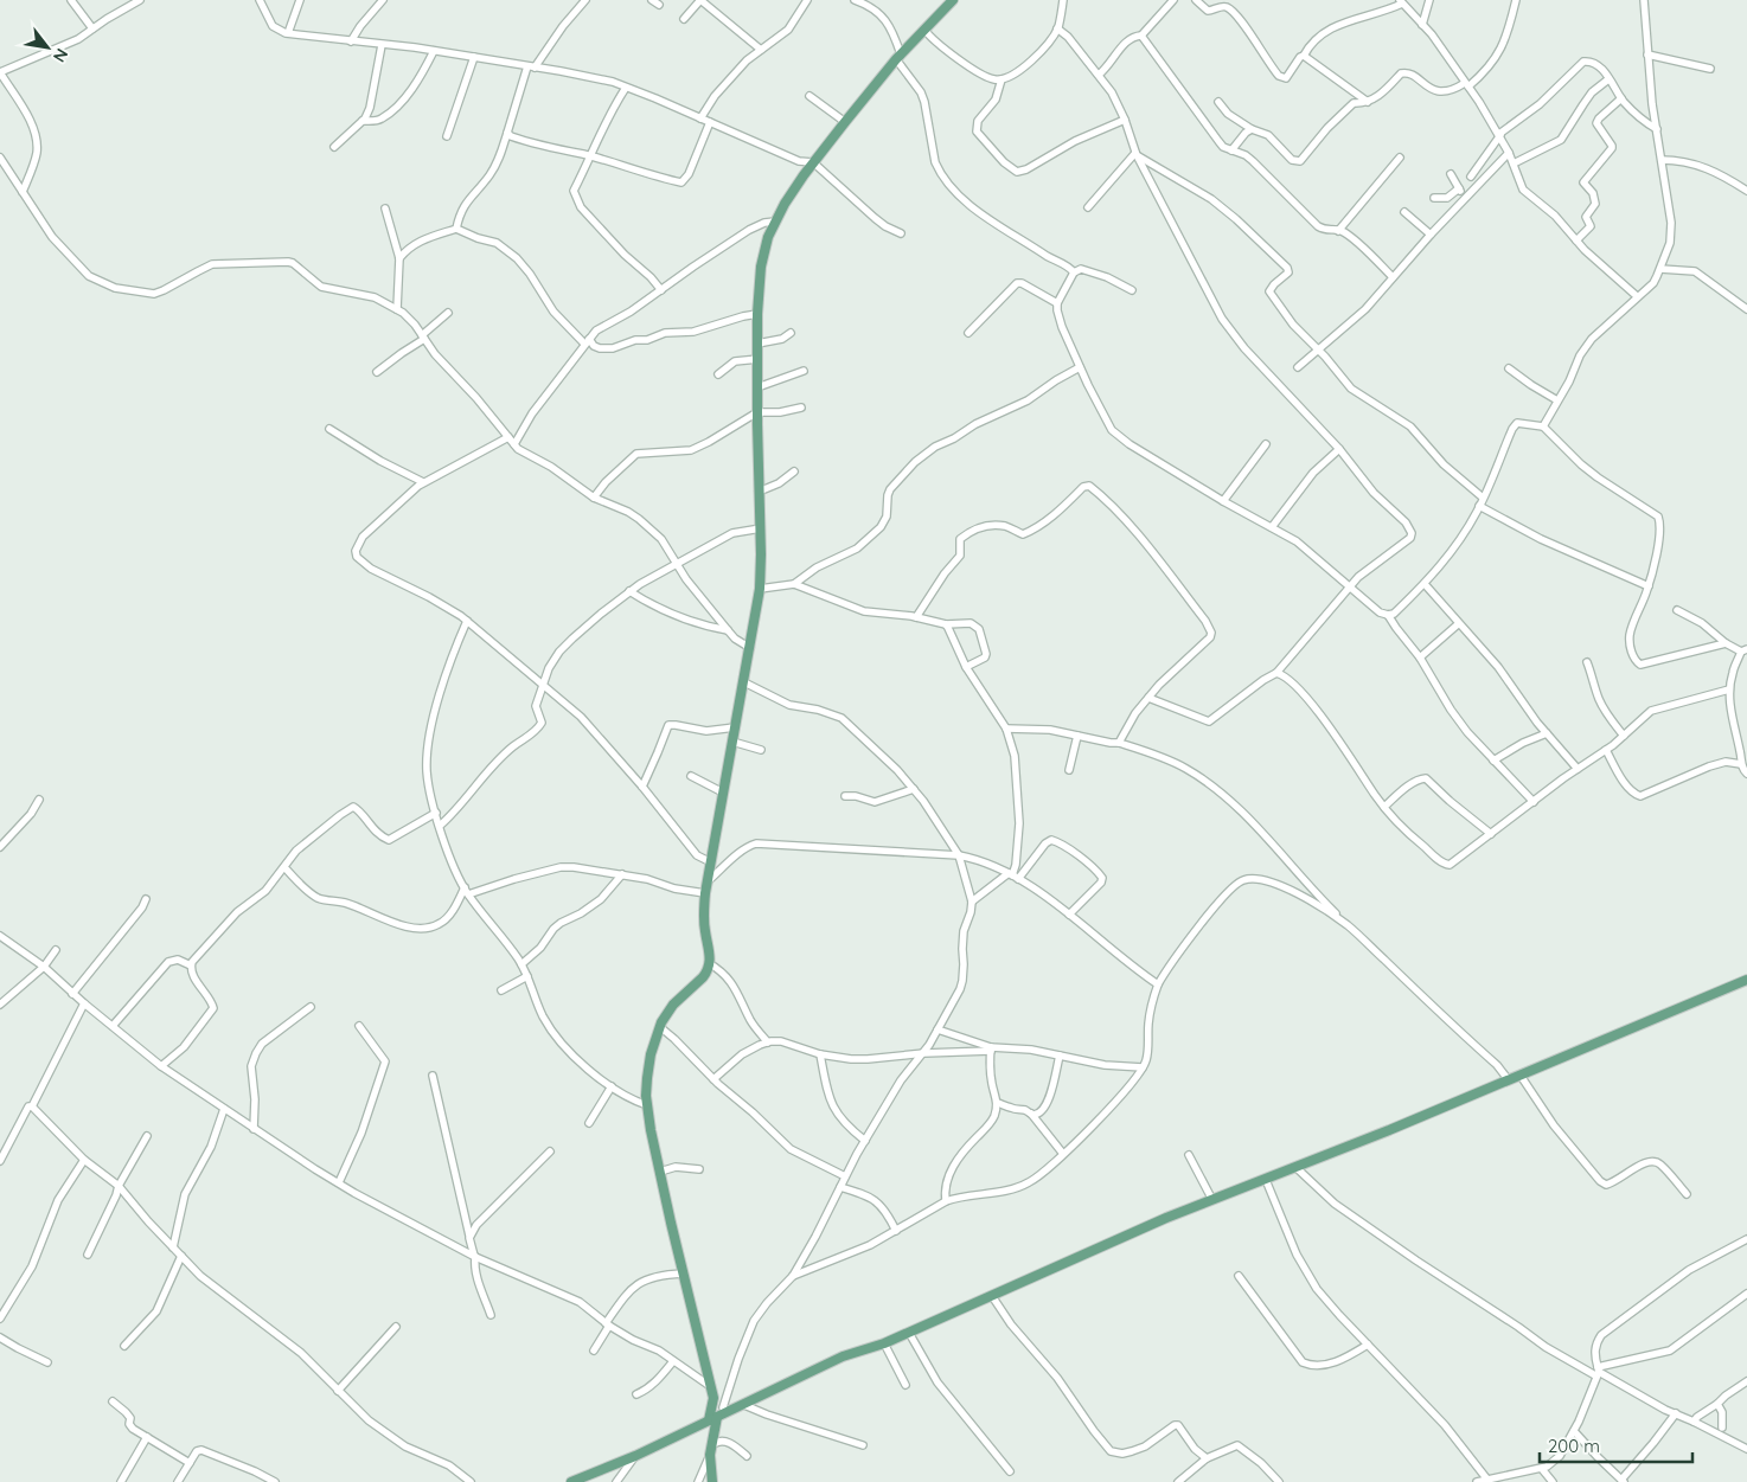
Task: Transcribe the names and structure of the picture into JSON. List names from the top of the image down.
{
  "scale_bar": "200 m",
  "north": "bottom right"
}
